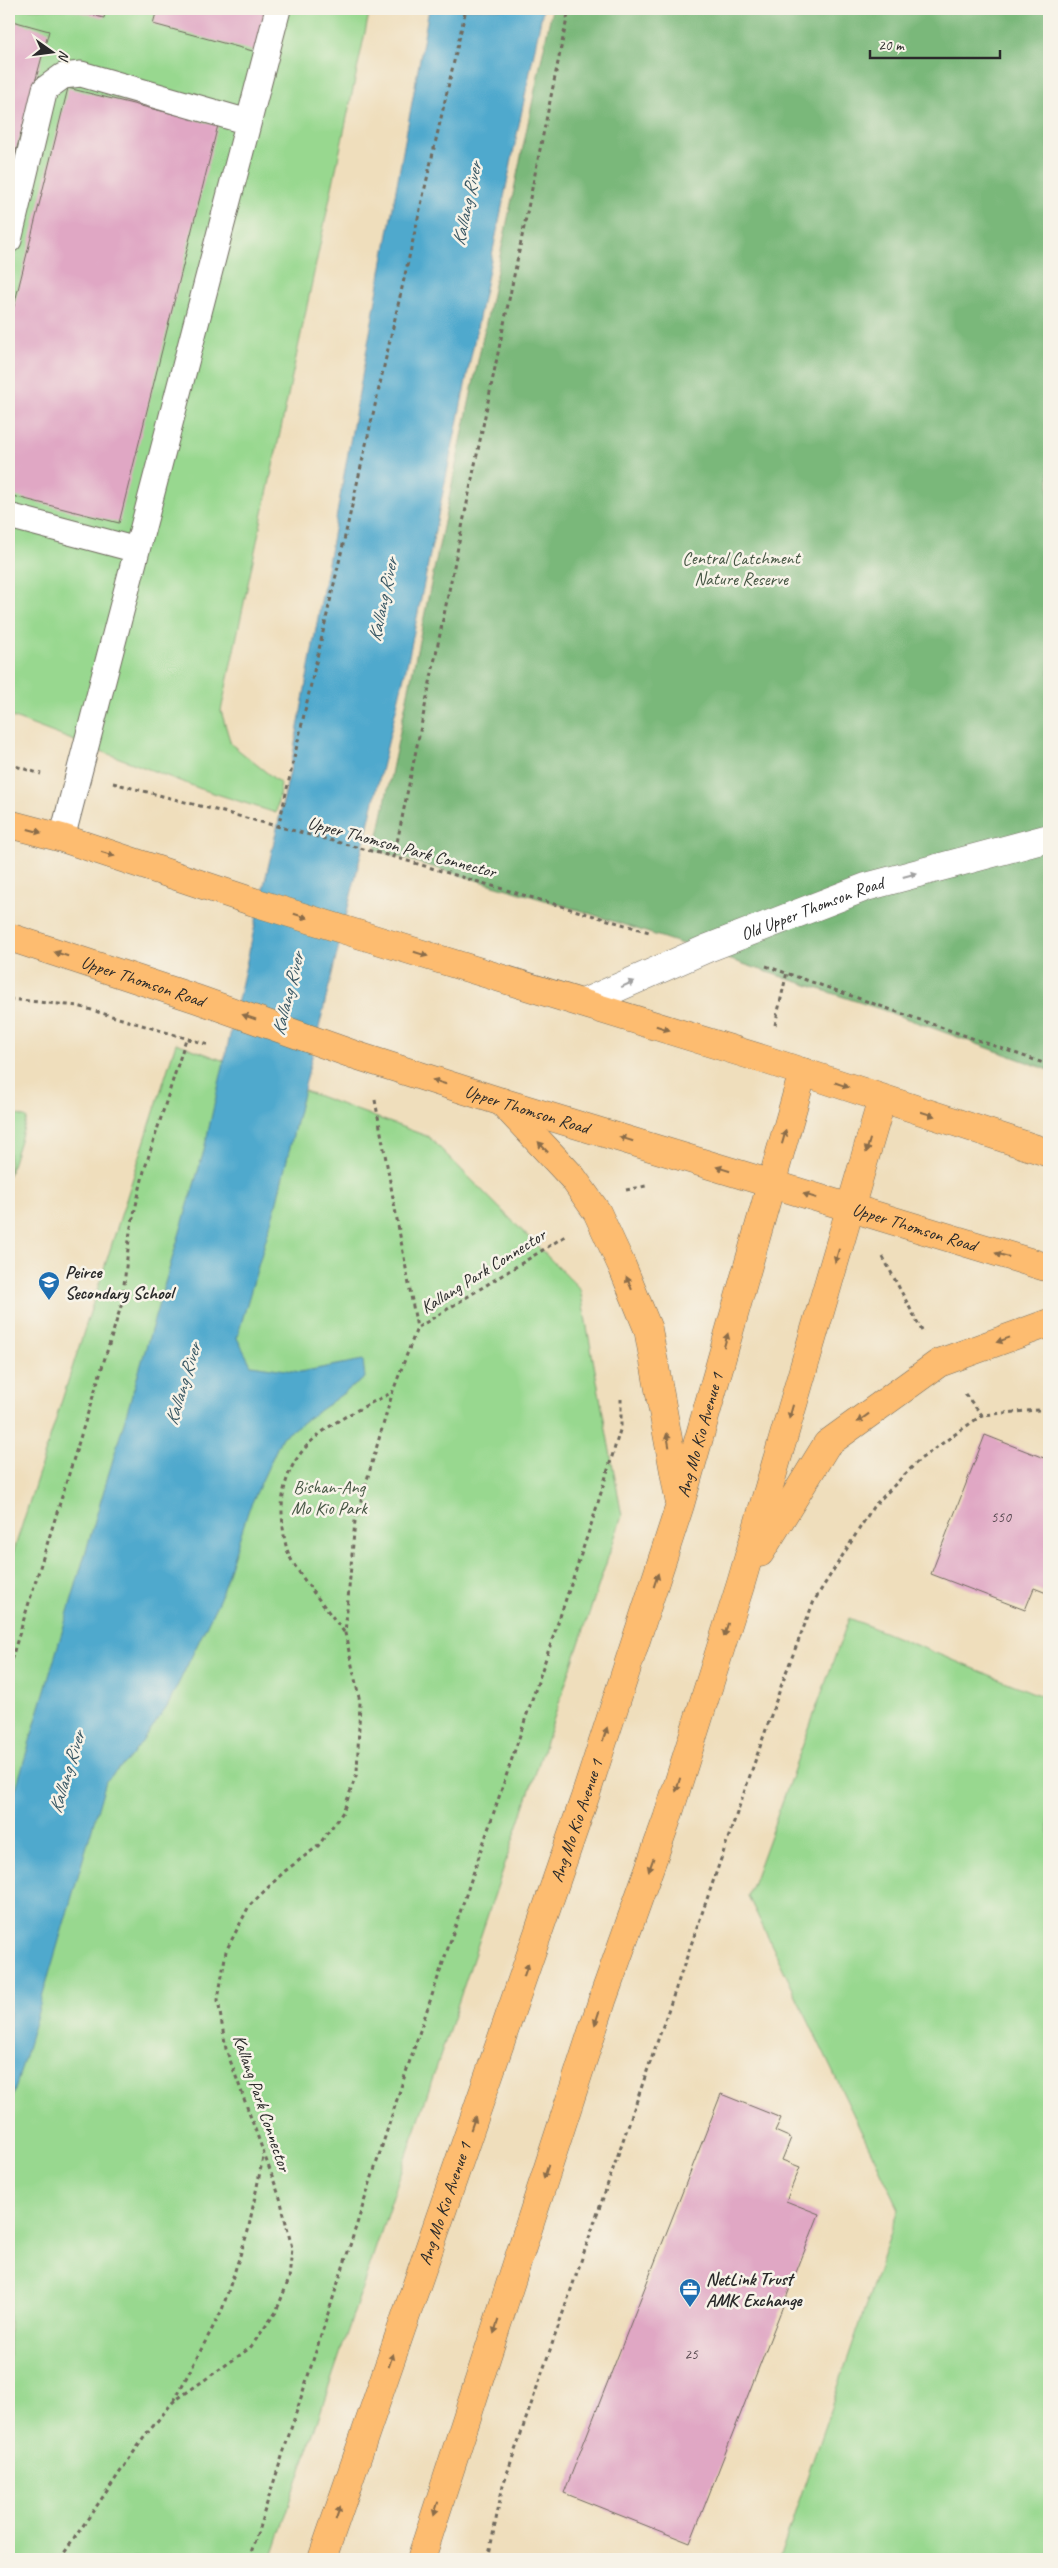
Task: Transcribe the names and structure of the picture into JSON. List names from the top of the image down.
{
  "streets": {
    "main road": ["Upper Thomson Road", "Ang Mo Kio Avenue 1"],
    "street": ["Old Upper Thomson Road"],
    "path": ["Upper Thomson Park Connector", "Kallang Park Connector"]
  },
  "crossings": [
    ["Upper Thomson Park Connector", "Old Upper Thomson Road"],
    ["Upper Thomson Road", "Ang Mo Kio Avenue 1"]
  ],
  "one_way": ["Old Upper Thomson Road"],
  "water": ["Kallang River"],
  "parks": ["Central Catchment Nature Reserve", "Bishan-Ang Mo Kio Park"],
  "places": {
    "school or university": ["Peirce Secondary School"],
    "office": ["NetLink Trust AMK Exchange"]
  },
  "house_numbers": ["550", "25"],
  "scale_bar": "20 m",
  "north": "right"
}
